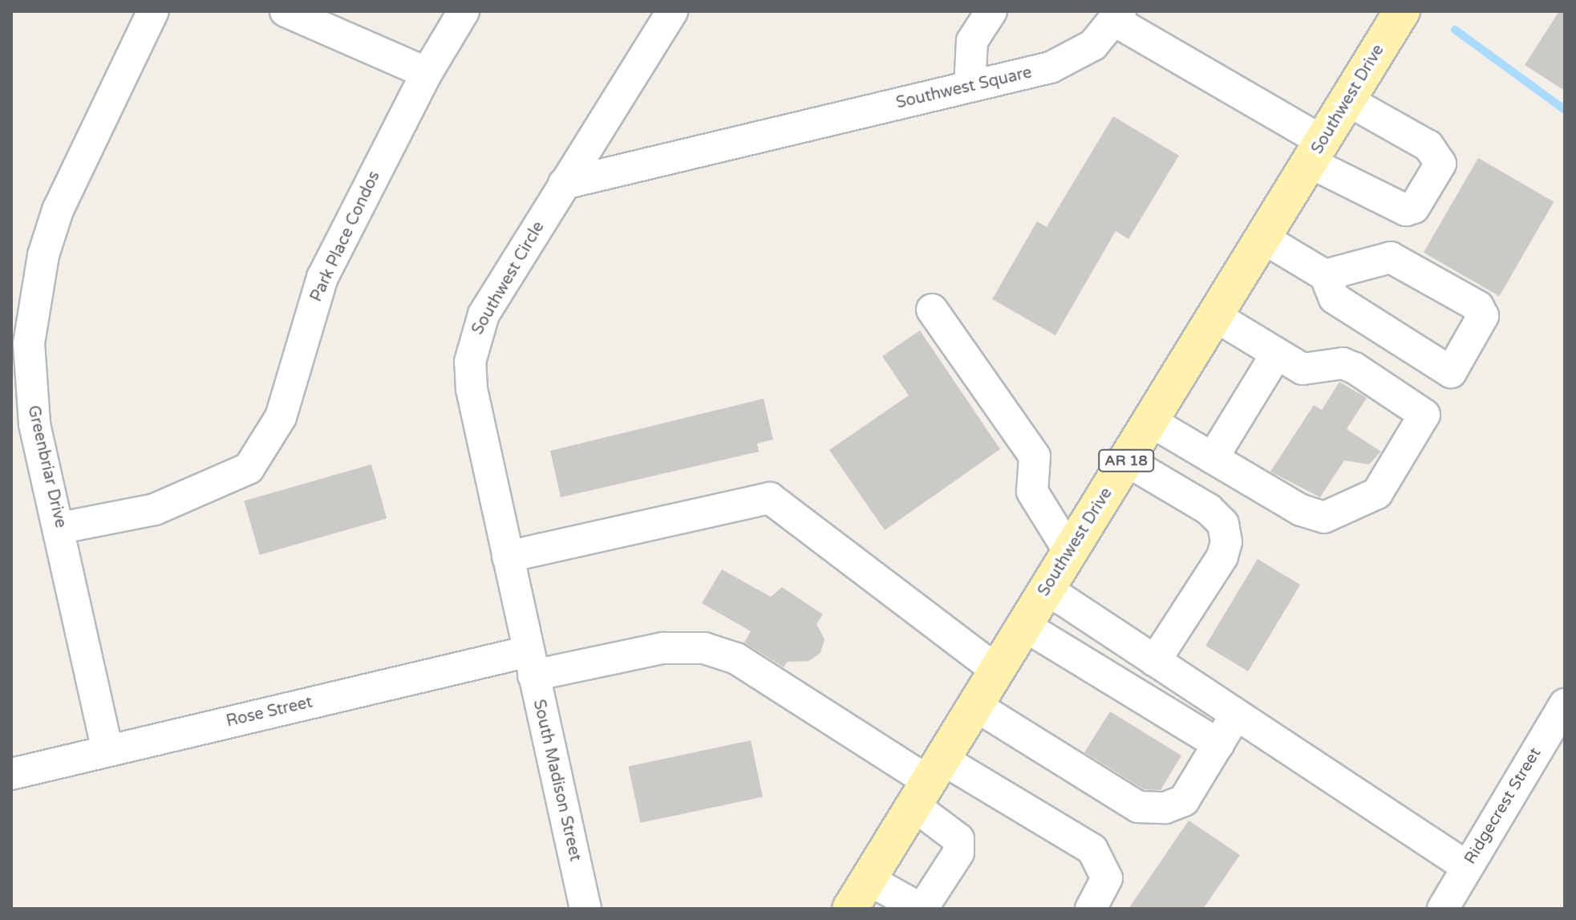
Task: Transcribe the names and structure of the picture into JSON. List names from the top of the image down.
{
  "streets": {
    "main road": ["Southwest Drive", "AR 18"],
    "street": [
      "Southwest Square",
      "Park Place Condos",
      "Southwest Circle",
      "Greenbriar Drive",
      "Rose Street",
      "South Madison Street",
      "Ridgecrest Street"
    ]
  },
  "crossings": [
    ["Southwest Square", "Southwest Drive"],
    ["Southwest Square", "Southwest Circle"],
    ["Southwest Drive", "Rose Street"],
    ["Park Place Condos", "Greenbriar Drive"],
    ["Southwest Circle", "Rose Street"],
    ["Southwest Circle", "South Madison Street"],
    ["Greenbriar Drive", "Rose Street"],
    ["Rose Street", "South Madison Street"]
  ]
}
